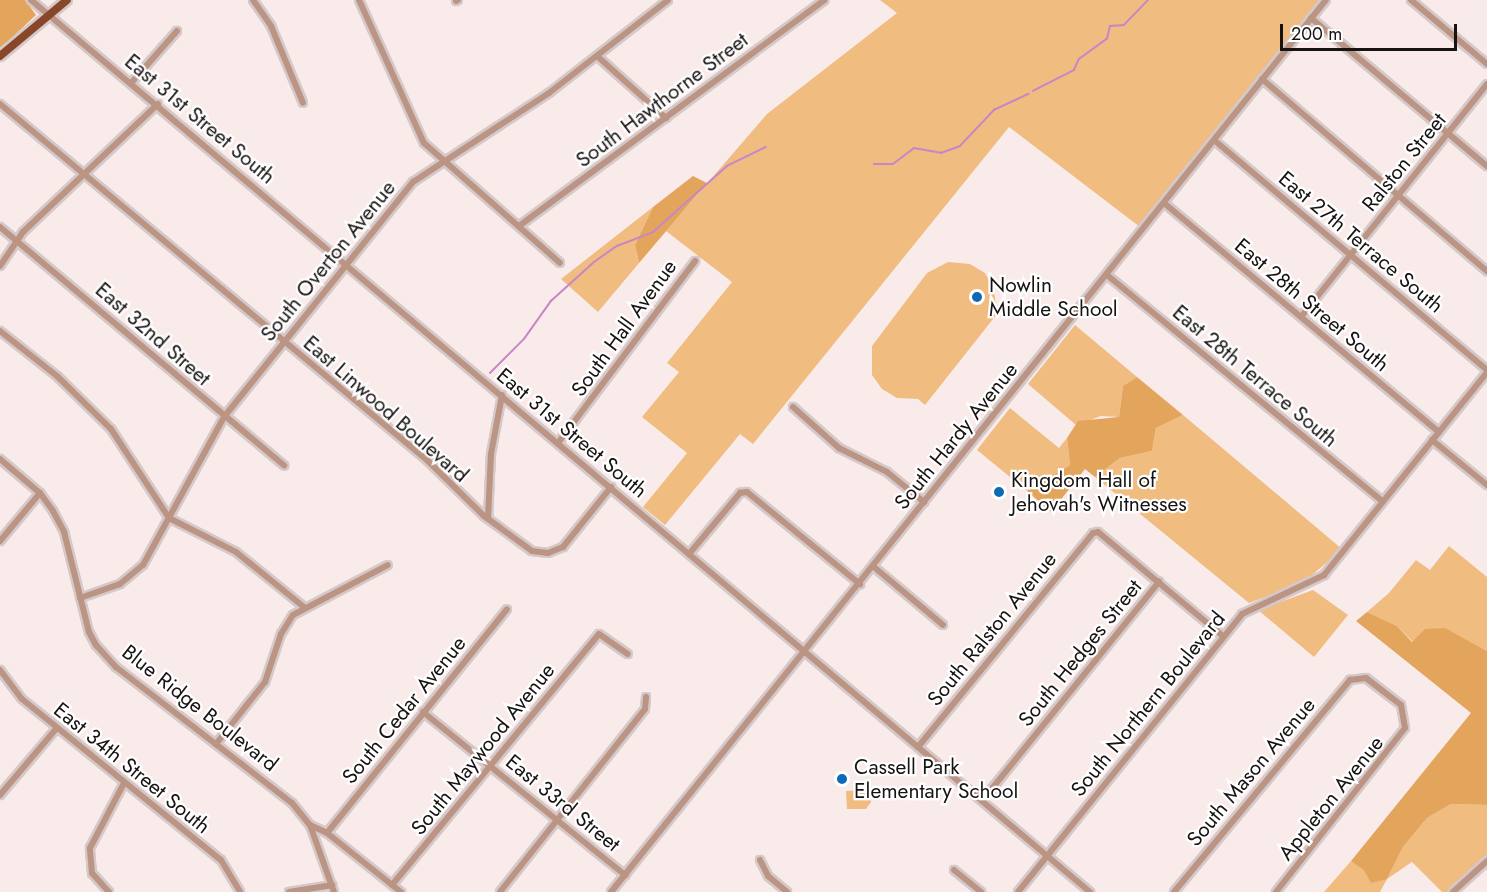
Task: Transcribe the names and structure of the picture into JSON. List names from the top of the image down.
{
  "streets": {
    "street": [
      "South Hawthorne Street",
      "East 31st Street South",
      "Ralston Street",
      "East 27th Terrace South",
      "South Overton Avenue",
      "East 28th Street South",
      "South Hall Avenue",
      "East 32nd Street",
      "East 28th Terrace South",
      "East Linwood Boulevard",
      "South Hardy Avenue",
      "South Ralston Avenue",
      "South Hedges Street",
      "South Northern Boulevard",
      "Blue Ridge Boulevard",
      "South Cedar Avenue",
      "South Maywood Avenue",
      "East 34th Street South",
      "South Mason Avenue",
      "Appleton Avenue",
      "East 33rd Street"
    ]
  },
  "crossings": [
    ["East 31st Street South", "South Overton Avenue"],
    ["East 31st Street South", "South Hall Avenue"],
    ["East 31st Street South", "East Linwood Boulevard"],
    ["East 31st Street South", "South Hardy Avenue"],
    ["East 31st Street South", "South Ralston Avenue"],
    ["East 31st Street South", "South Hedges Street"],
    ["East 31st Street South", "South Northern Boulevard"],
    ["Ralston Street", "East 27th Terrace South"],
    ["Ralston Street", "East 28th Street South"],
    ["East 27th Terrace South", "South Hardy Avenue"],
    ["East 27th Terrace South", "South Northern Boulevard"],
    ["South Overton Avenue", "East 32nd Street"],
    ["South Overton Avenue", "East Linwood Boulevard"],
    ["South Overton Avenue", "Blue Ridge Boulevard"],
    ["East 28th Street South", "South Hardy Avenue"],
    ["East 28th Street South", "South Northern Boulevard"],
    ["East 28th Terrace South", "South Hardy Avenue"],
    ["East 28th Terrace South", "South Northern Boulevard"],
    ["South Hardy Avenue", "East 33rd Street"],
    ["South Ralston Avenue", "South Hedges Street"],
    ["South Cedar Avenue", "East 33rd Street"],
    ["South Maywood Avenue", "East 33rd Street"],
    ["South Mason Avenue", "Appleton Avenue"]
  ],
  "places": ["Nowlin Middle School", "Kingdom Hall of Jehovah's Witnesses", "Cassell Park Elementary School"],
  "scale_bar": "200 m"
}
